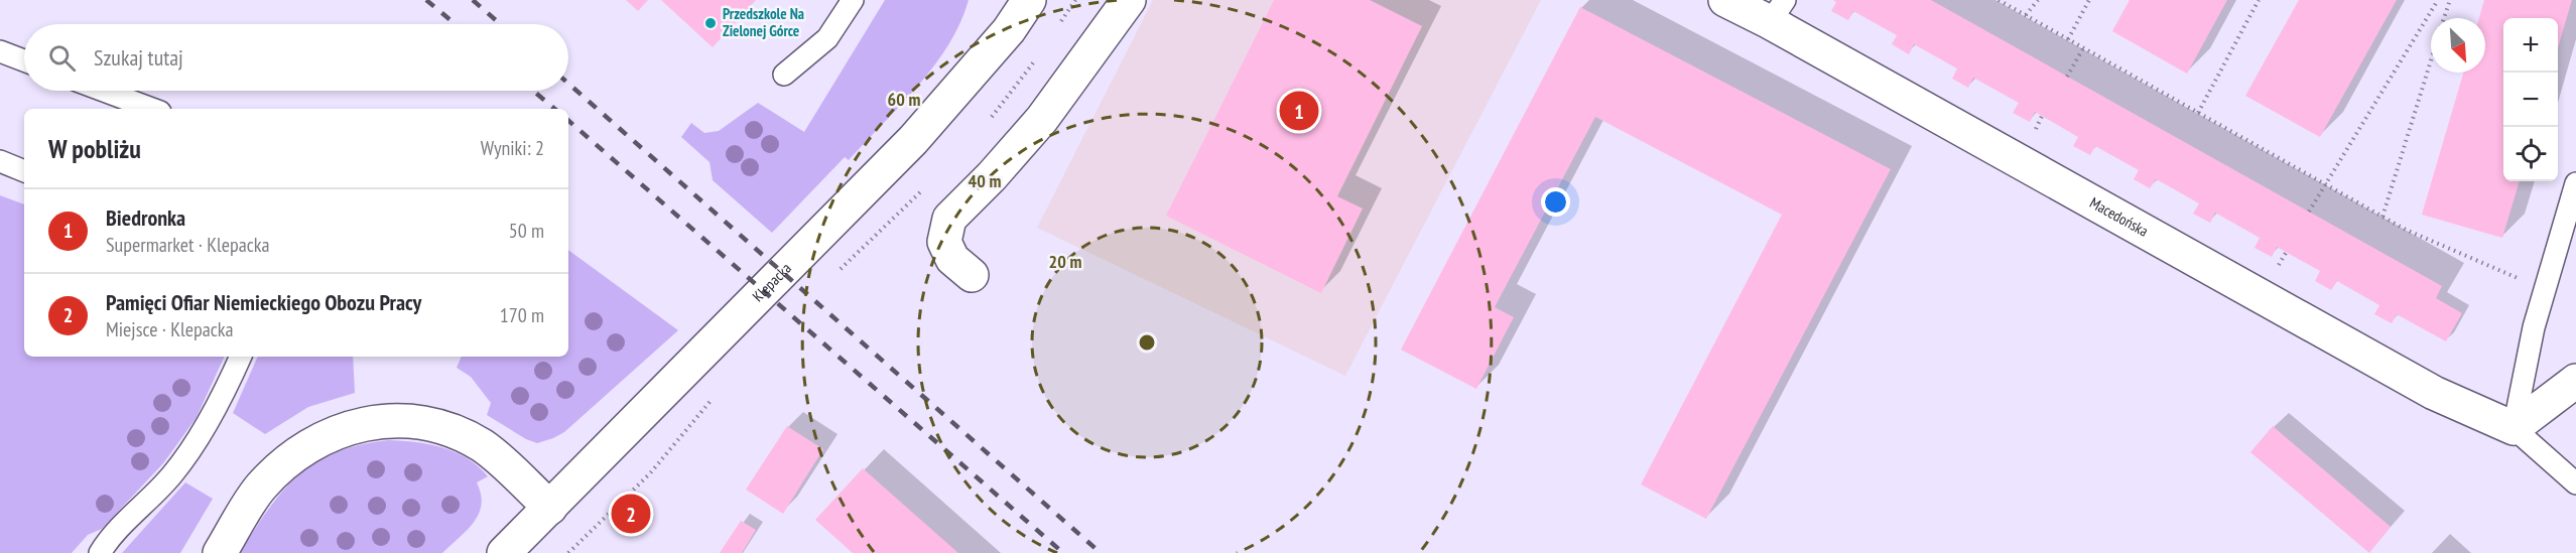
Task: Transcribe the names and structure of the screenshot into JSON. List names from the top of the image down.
{
  "streets": {
    "street": ["Macedońska", "Klepacka"]
  },
  "places": ["Przedszkole Na Zielonej Górce"],
  "north": "bottom right",
  "page": {
    "map_buttons": ["+", "−"],
    "search": "Szukaj tutaj",
    "pins": ["1", "2"],
    "heading": ["W pobliżu", "Wyniki: 2"],
    "list": [
      {
        "mark": "1",
        "name": "Biedronka",
        "note": "Supermarket · Klepacka",
        "value": "50 m"
      },
      {
        "mark": "2",
        "name": "Pamięci Ofiar Niemieckiego Obozu Pracy",
        "note": "Miejsce · Klepacka",
        "value": "170 m"
      }
    ]
  },
  "rings": ["60 m", "40 m", "20 m"]
}
